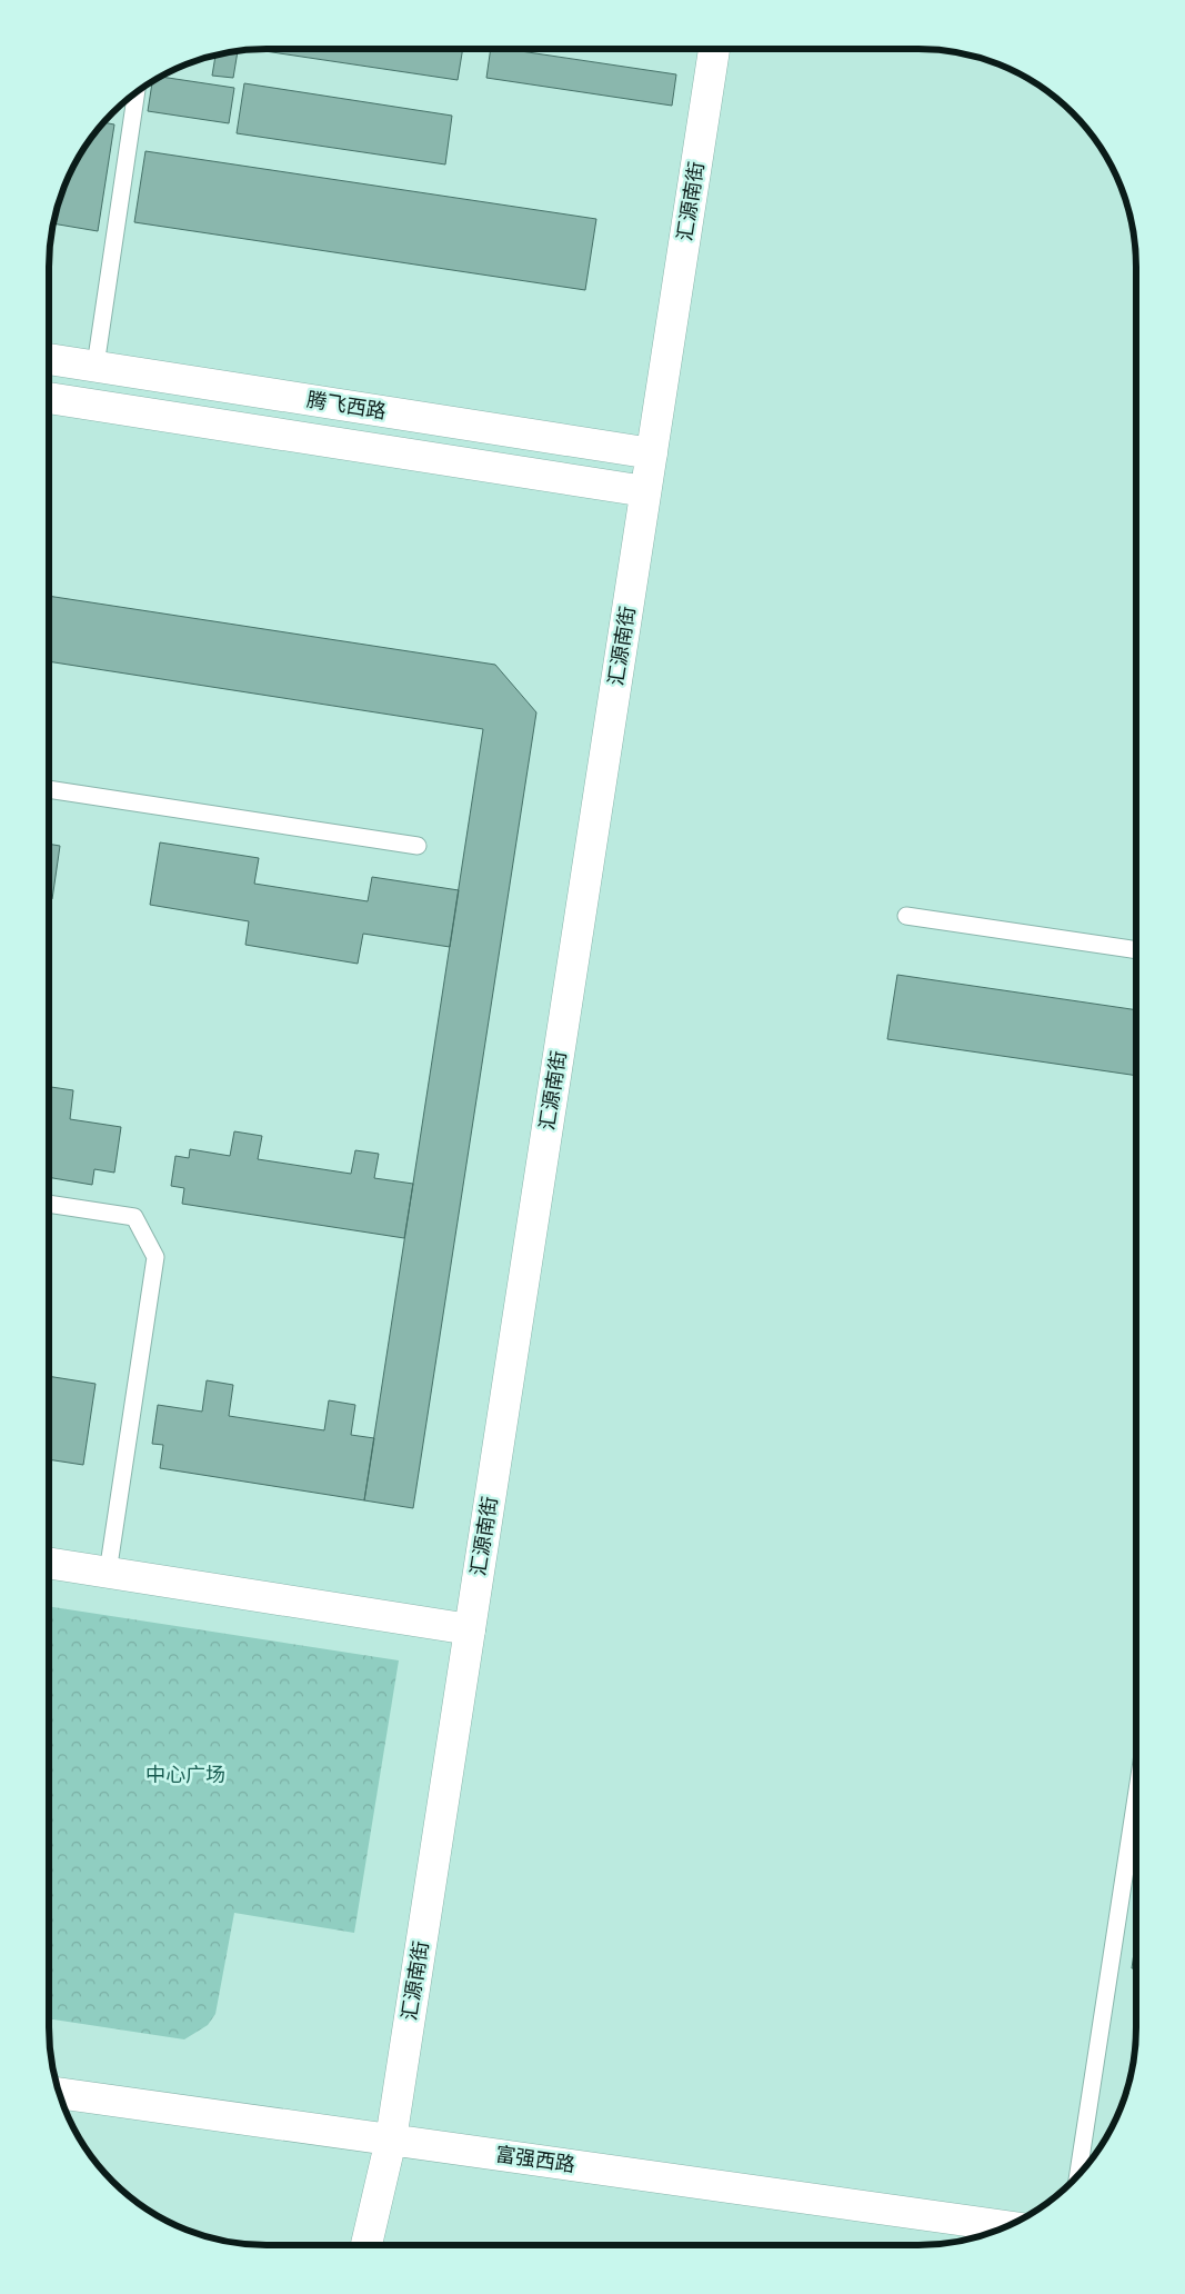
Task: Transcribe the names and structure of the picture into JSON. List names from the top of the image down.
{
  "streets": {
    "street": ["汇源南街", "腾飞西路", "富强西路"]
  },
  "crossings": [
    ["汇源南街", "腾飞西路"],
    ["汇源南街", "富强西路"]
  ],
  "parks": ["中心广场"]
}
